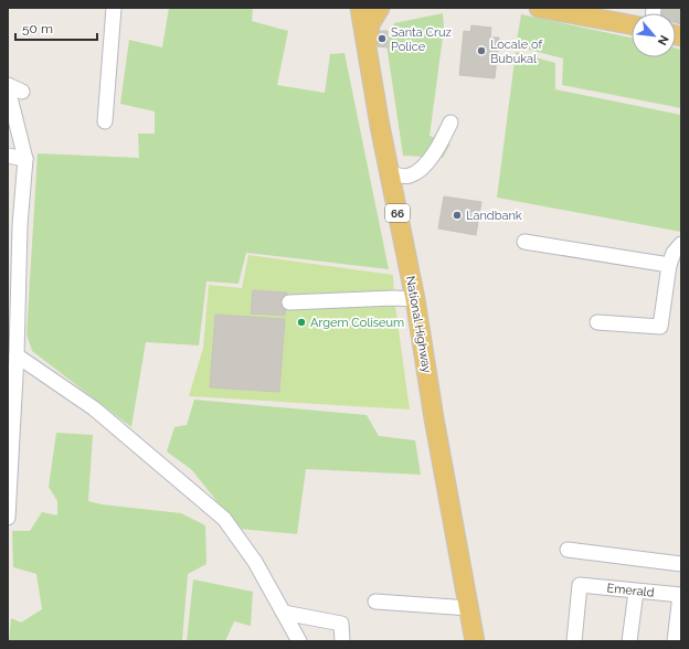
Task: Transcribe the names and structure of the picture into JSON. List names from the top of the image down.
{
  "streets": {
    "main road": ["66", "National Highway"],
    "street": ["Emerald"]
  },
  "places": [
    "Santa Cruz Police",
    "Locale of Bubukal",
    "Landbank",
    "Argem Coliseum"
  ],
  "scale_bar": "50 m",
  "north": "bottom right"
}
